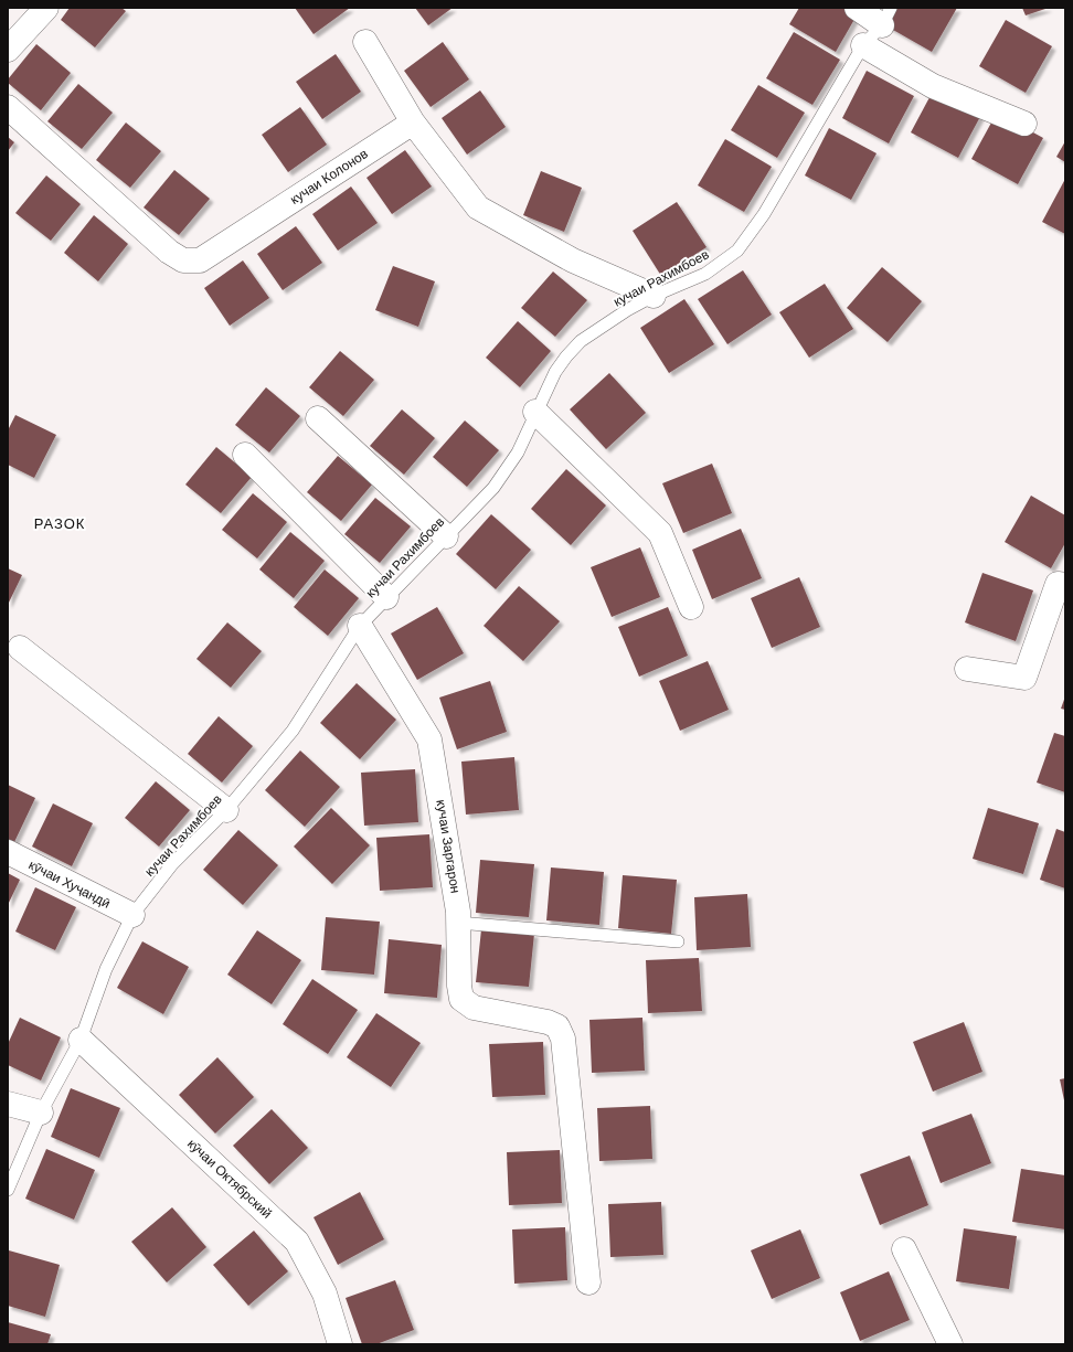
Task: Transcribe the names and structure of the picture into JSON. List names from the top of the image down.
{
  "streets": {
    "street": [
      "кучаи Колонов",
      "кучаи Заргарон",
      "кӯчаи Хуҷандӣ",
      "кӯчаи Октябрский"
    ],
    "lane": ["кучаи Рахимбоев"]
  },
  "crossings": [
    ["кучаи Рахимбоев", "кучаи Заргарон"],
    ["кучаи Рахимбоев", "кӯчаи Хуҷандӣ"],
    ["кучаи Рахимбоев", "кӯчаи Октябрский"]
  ],
  "districts": ["РАЗОК"]
}
